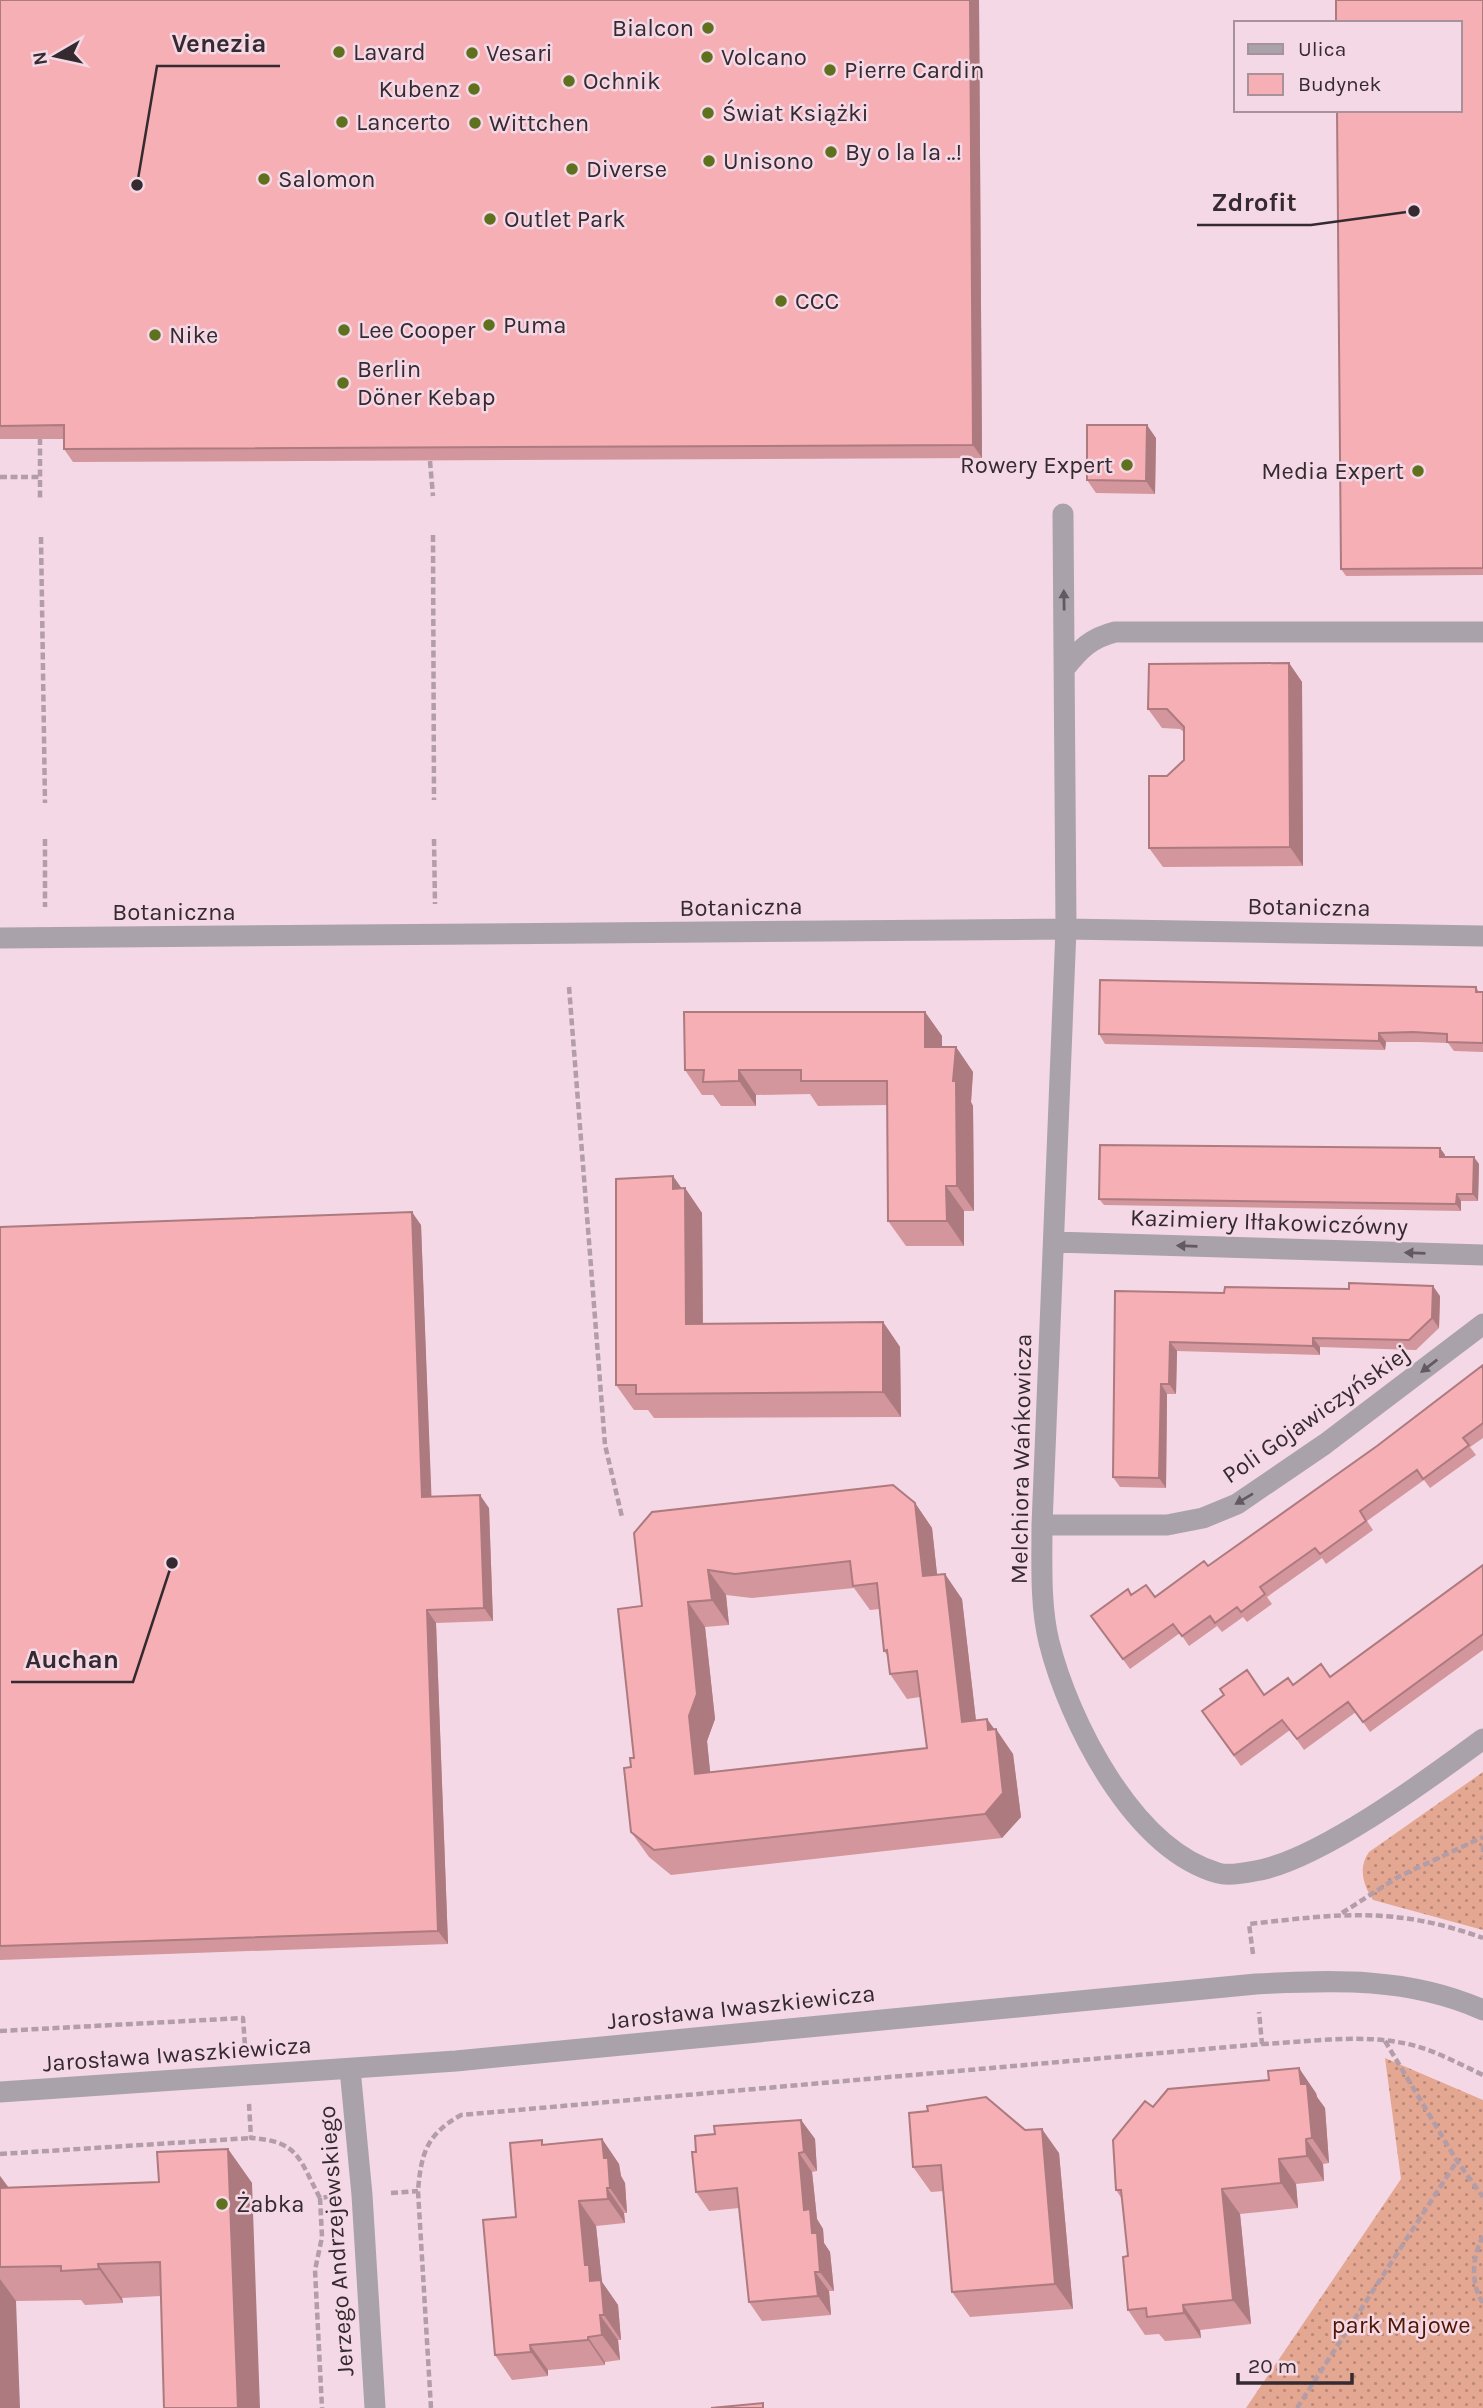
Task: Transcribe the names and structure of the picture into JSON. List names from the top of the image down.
{
  "streets": {
    "street": [
      "Botaniczna",
      "Kazimiery Iłłakowiczówny",
      "Poli Gojawiczyńskiej",
      "Melchiora Wańkowicza",
      "Jarosława Iwaszkiewicza",
      "Jerzego Andrzejewskiego"
    ]
  },
  "crossings": [
    ["Botaniczna", "Melchiora Wańkowicza"],
    ["Kazimiery Iłłakowiczówny", "Melchiora Wańkowicza"],
    ["Poli Gojawiczyńskiej", "Melchiora Wańkowicza"],
    ["Jarosława Iwaszkiewicza", "Jerzego Andrzejewskiego"]
  ],
  "one_way": ["Kazimiery Iłłakowiczówny", "Poli Gojawiczyńskiej"],
  "parks": ["park Majowe"],
  "places": [
    "Bialcon",
    "Lavard",
    "Vesari",
    "Volcano",
    "Pierre Cardin",
    "Ochnik",
    "Kubenz",
    "Świat Książki",
    "Lancerto",
    "Wittchen",
    "By o la la ..!",
    "Unisono",
    "Diverse",
    "Salomon",
    "Venezia",
    "Zdrofit",
    "Outlet Park",
    "CCC",
    "Puma",
    "Lee Cooper",
    "Nike",
    "Berlin Döner Kebap",
    "Rowery Expert",
    "Media Expert",
    "Auchan",
    "Żabka"
  ],
  "legend": ["Ulica", "Budynek"],
  "scale_bar": "20 m",
  "north": "left"
}
